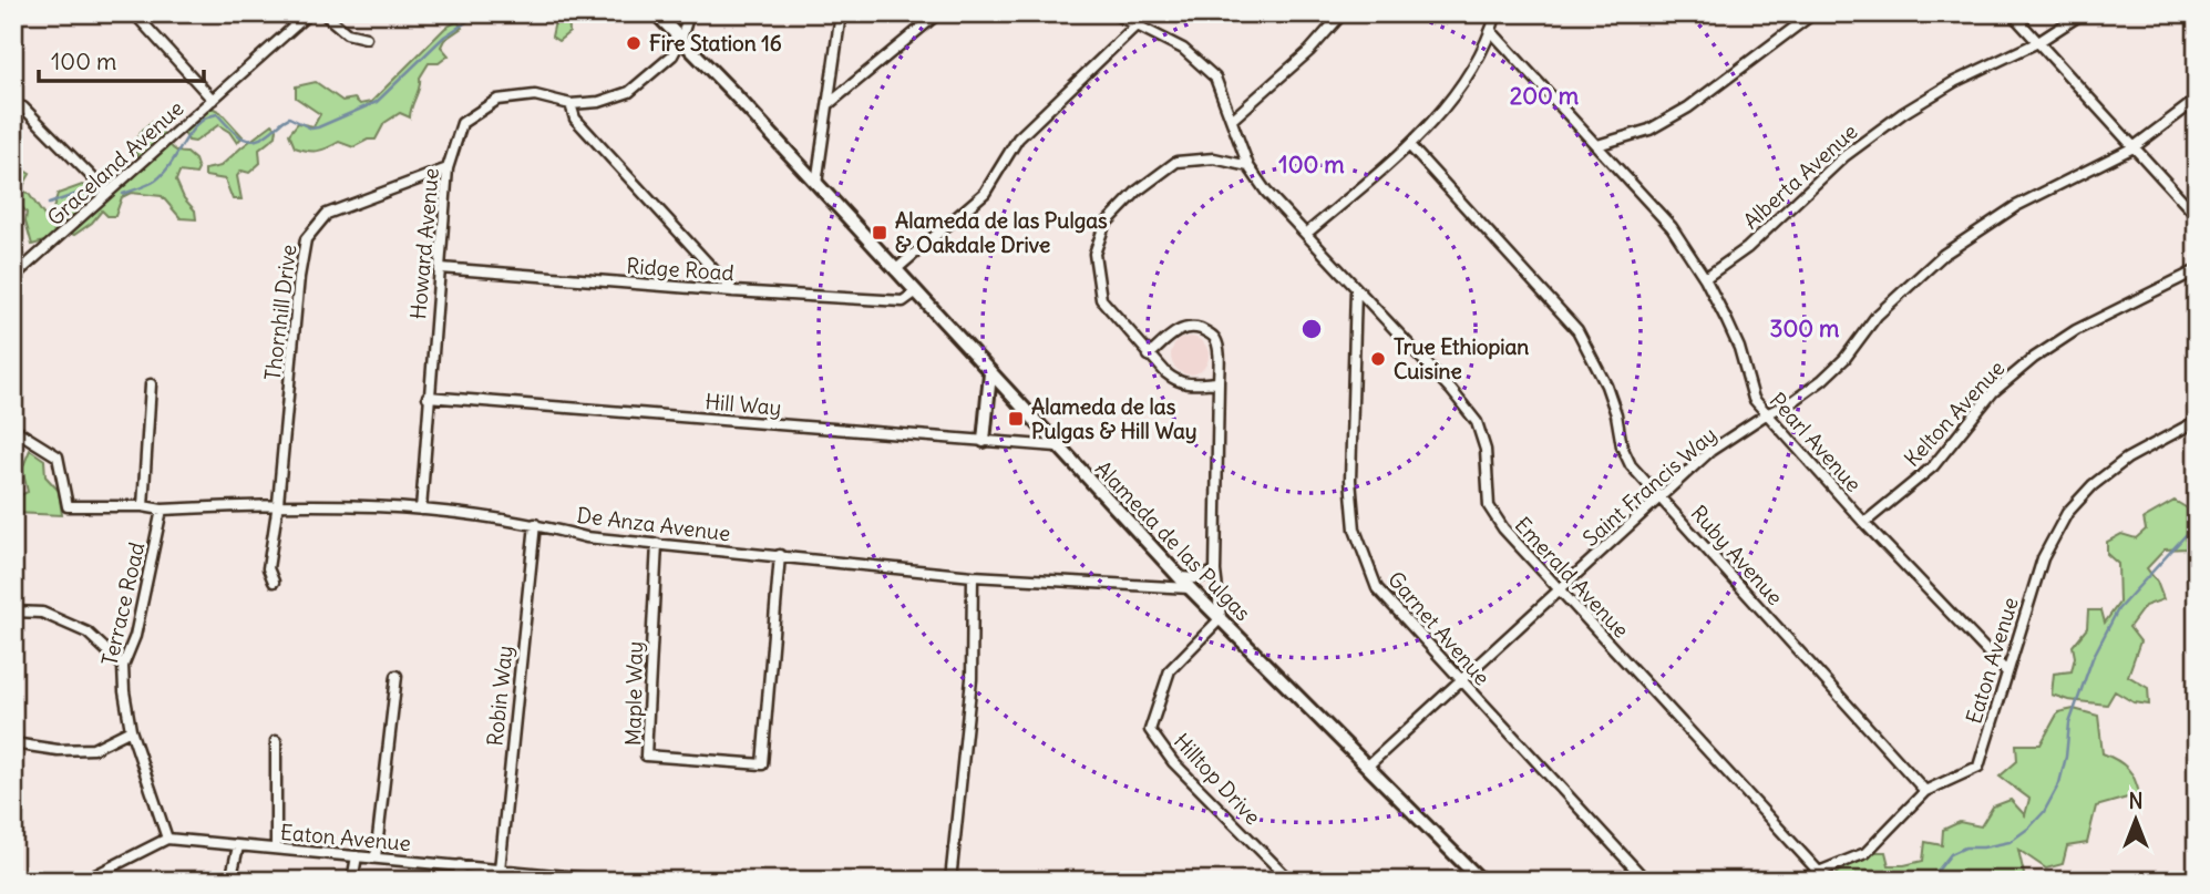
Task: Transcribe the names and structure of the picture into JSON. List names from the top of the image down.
{
  "streets": {
    "main road": ["Alameda de las Pulgas"],
    "street": [
      "Graceland Avenue",
      "Alberta Avenue",
      "Howard Avenue",
      "Ridge Road",
      "Thornhill Drive",
      "Hill Way",
      "Kelton Avenue",
      "Pearl Avenue",
      "Saint Francis Way",
      "De Anza Avenue",
      "Ruby Avenue",
      "Emerald Avenue",
      "Terrace Road",
      "Garnet Avenue",
      "Eaton Avenue",
      "Maple Way",
      "Robin Way",
      "Hilltop Drive"
    ]
  },
  "crossings": [
    ["Alberta Avenue", "Pearl Avenue"],
    ["Howard Avenue", "Ridge Road"],
    ["Howard Avenue", "Thornhill Drive"],
    ["Howard Avenue", "Hill Way"],
    ["Howard Avenue", "De Anza Avenue"],
    ["Howard Avenue", "Alameda de las Pulgas"],
    ["Ridge Road", "Alameda de las Pulgas"],
    ["Thornhill Drive", "De Anza Avenue"],
    ["Hill Way", "Alameda de las Pulgas"],
    ["Kelton Avenue", "Pearl Avenue"],
    ["Pearl Avenue", "Saint Francis Way"],
    ["Pearl Avenue", "Eaton Avenue"],
    ["Saint Francis Way", "Alameda de las Pulgas"],
    ["Saint Francis Way", "Ruby Avenue"],
    ["Saint Francis Way", "Emerald Avenue"],
    ["Saint Francis Way", "Garnet Avenue"],
    ["De Anza Avenue", "Alameda de las Pulgas"],
    ["De Anza Avenue", "Terrace Road"],
    ["De Anza Avenue", "Maple Way"],
    ["De Anza Avenue", "Robin Way"],
    ["Alameda de las Pulgas", "Hilltop Drive"],
    ["Ruby Avenue", "Eaton Avenue"],
    ["Emerald Avenue", "Garnet Avenue"],
    ["Emerald Avenue", "Eaton Avenue"],
    ["Terrace Road", "Eaton Avenue"],
    ["Eaton Avenue", "Robin Way"]
  ],
  "places": {
    "other": ["Fire Station 16", "True Ethiopian Cuisine"],
    "transit": ["Alameda de las Pulgas & Oakdale Drive", "Alameda de las Pulgas & Hill Way"]
  },
  "scale_bar": "100 m",
  "north": "top",
  "rings": ["200 m", "100 m", "300 m"]
}
